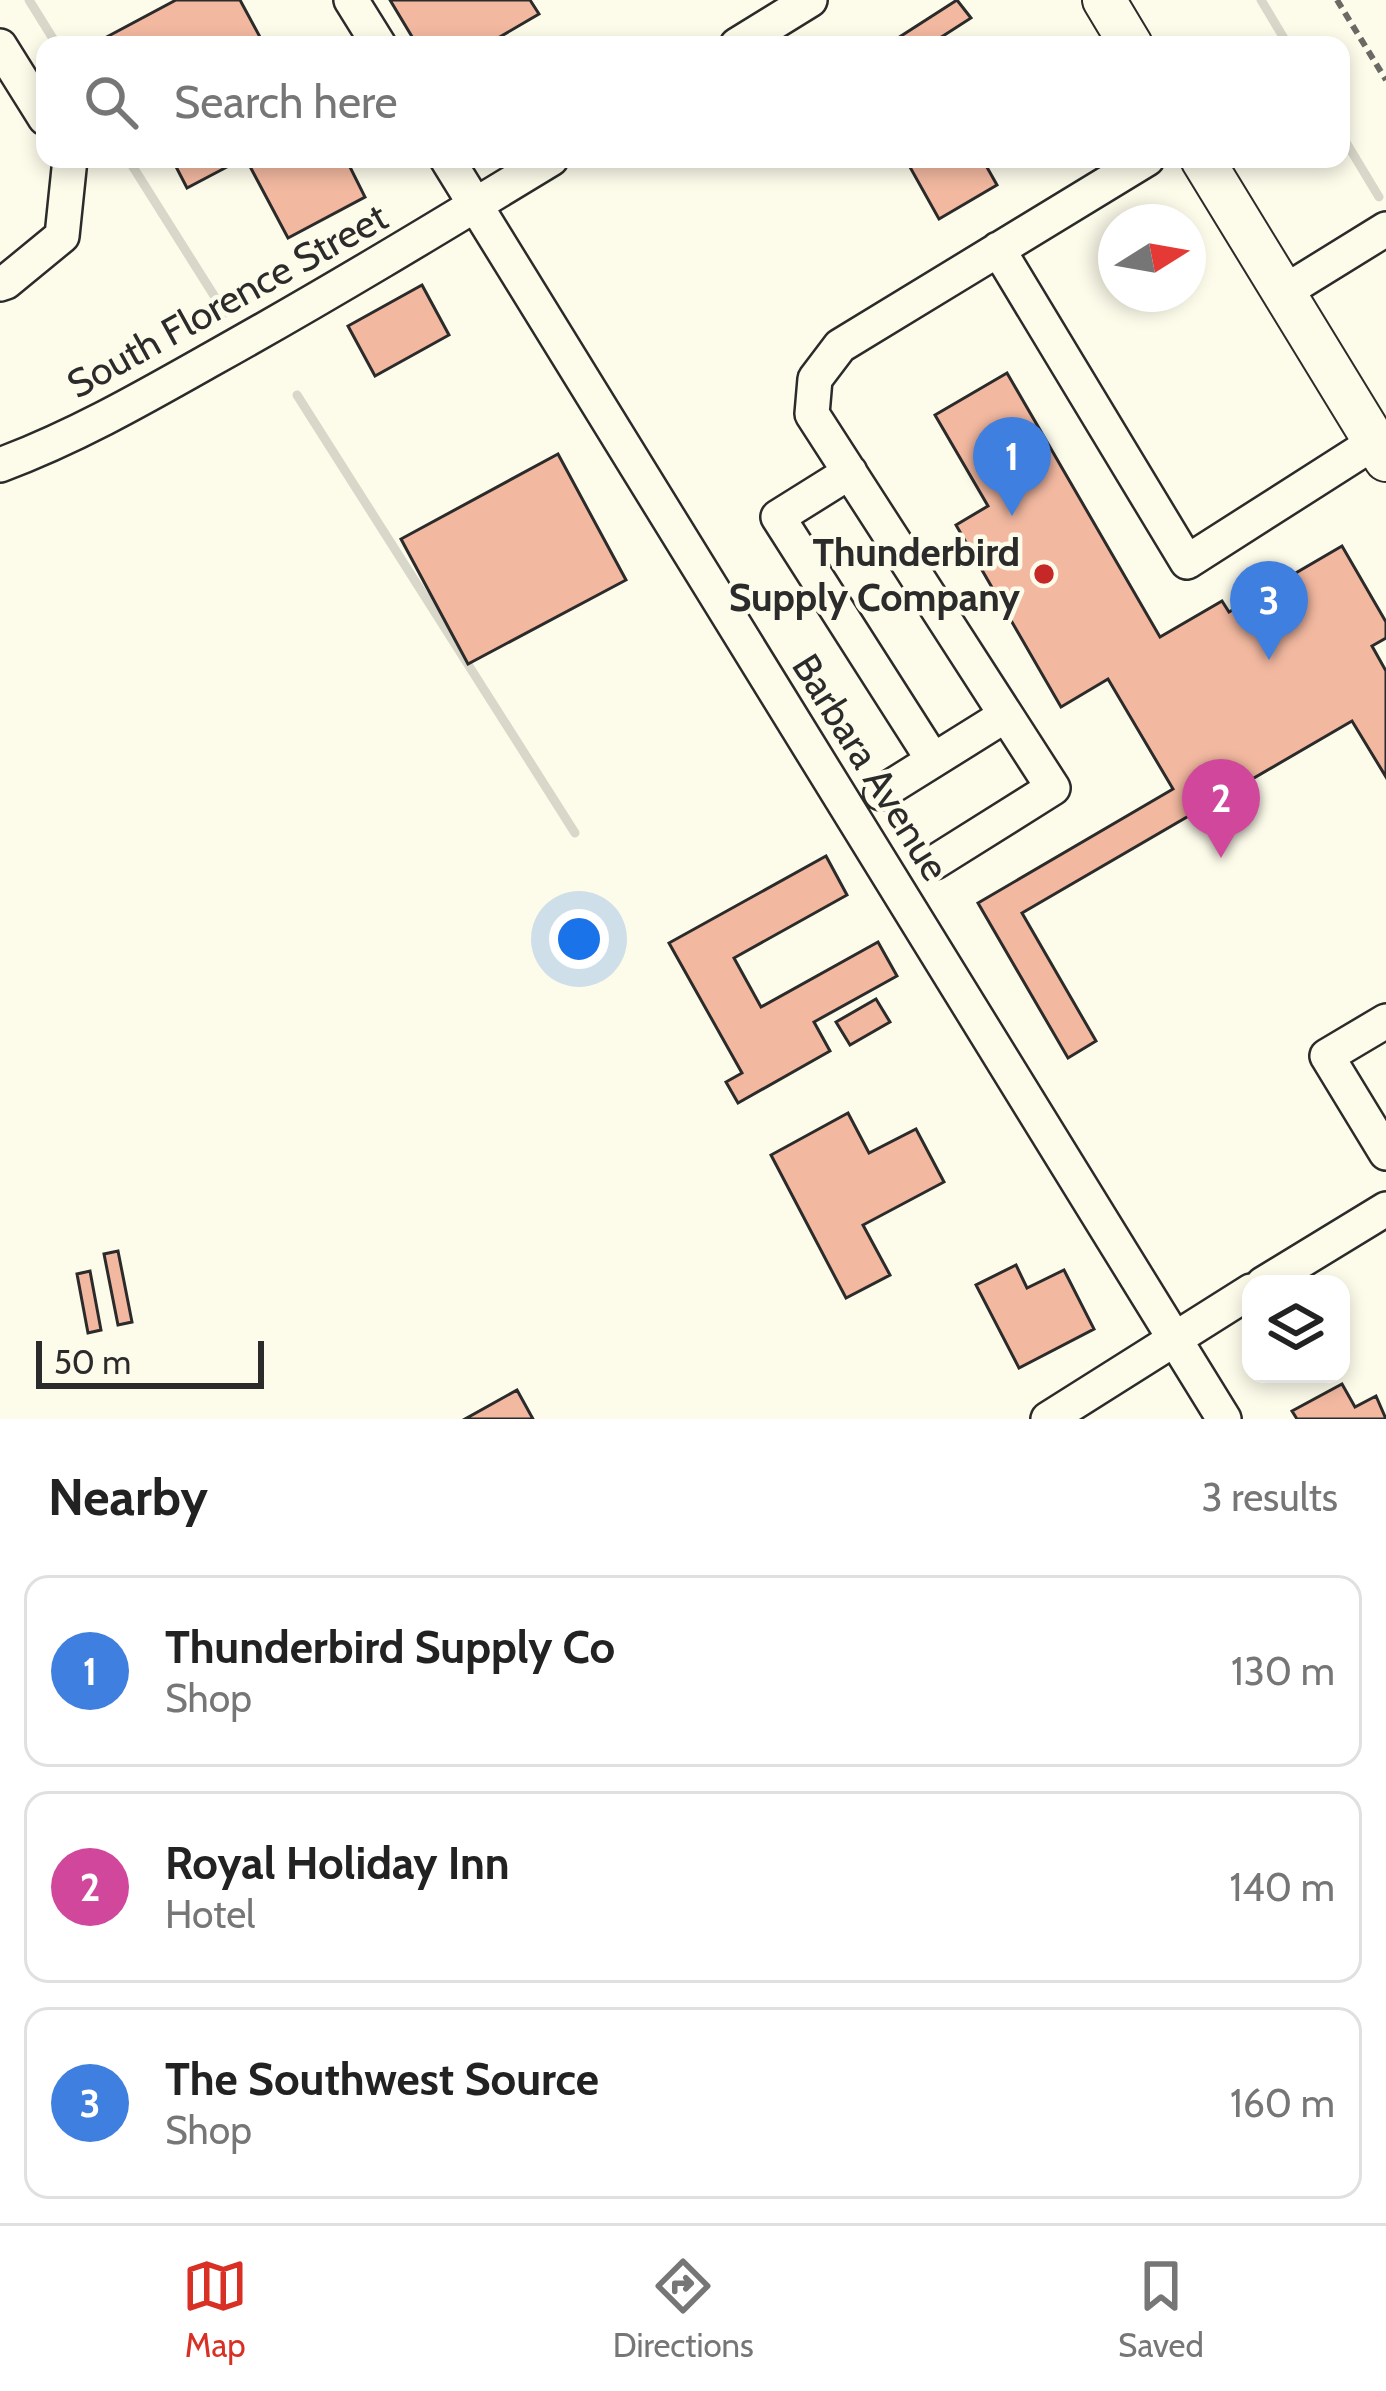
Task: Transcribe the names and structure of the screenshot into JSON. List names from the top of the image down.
{
  "streets": {
    "street": ["South Florence Street", "Barbara Avenue"]
  },
  "crossings": [
    ["South Florence Street", "Barbara Avenue"]
  ],
  "places": ["Thunderbird Supply Company"],
  "scale_bar": "50 m",
  "north": "right",
  "page": {
    "search": "Search here",
    "pins": ["1", "3", "2"],
    "scale": "50 m",
    "heading": ["Nearby", "3 results"],
    "list": [
      {
        "mark": "1",
        "name": "Thunderbird Supply Co",
        "note": "Shop",
        "value": "130 m"
      },
      {
        "mark": "2",
        "name": "Royal Holiday Inn",
        "note": "Hotel",
        "value": "140 m"
      },
      {
        "mark": "3",
        "name": "The Southwest Source",
        "note": "Shop",
        "value": "160 m"
      }
    ],
    "nav": ["Map", "Directions", "Saved"]
  }
}
